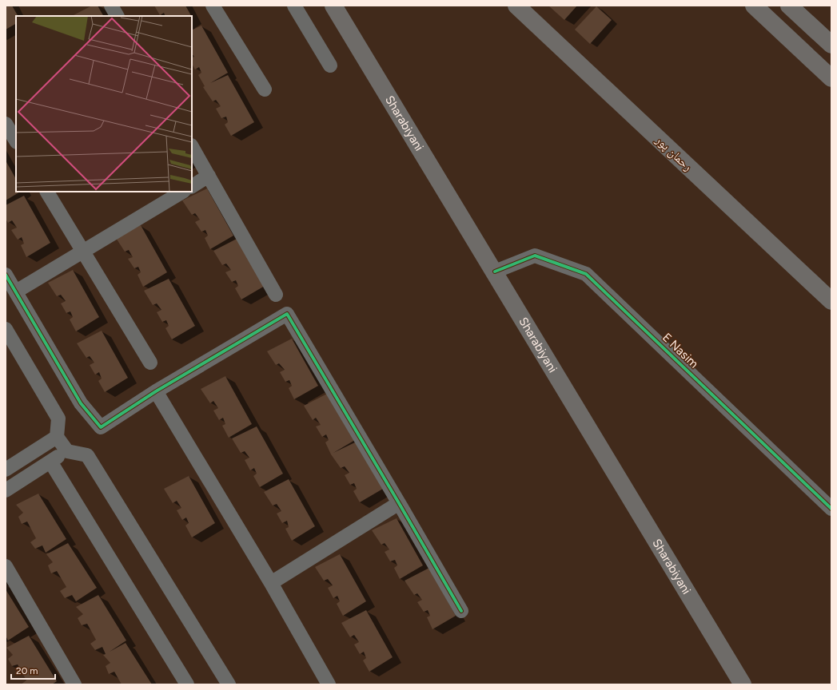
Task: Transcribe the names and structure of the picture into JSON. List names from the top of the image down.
{
  "streets": {
    "main road": ["Sharabiyani", "رحمان پور"],
    "street": ["E Nasim"]
  },
  "crossings": [
    ["Sharabiyani", "E Nasim"]
  ],
  "scale_bar": "20 m"
}
